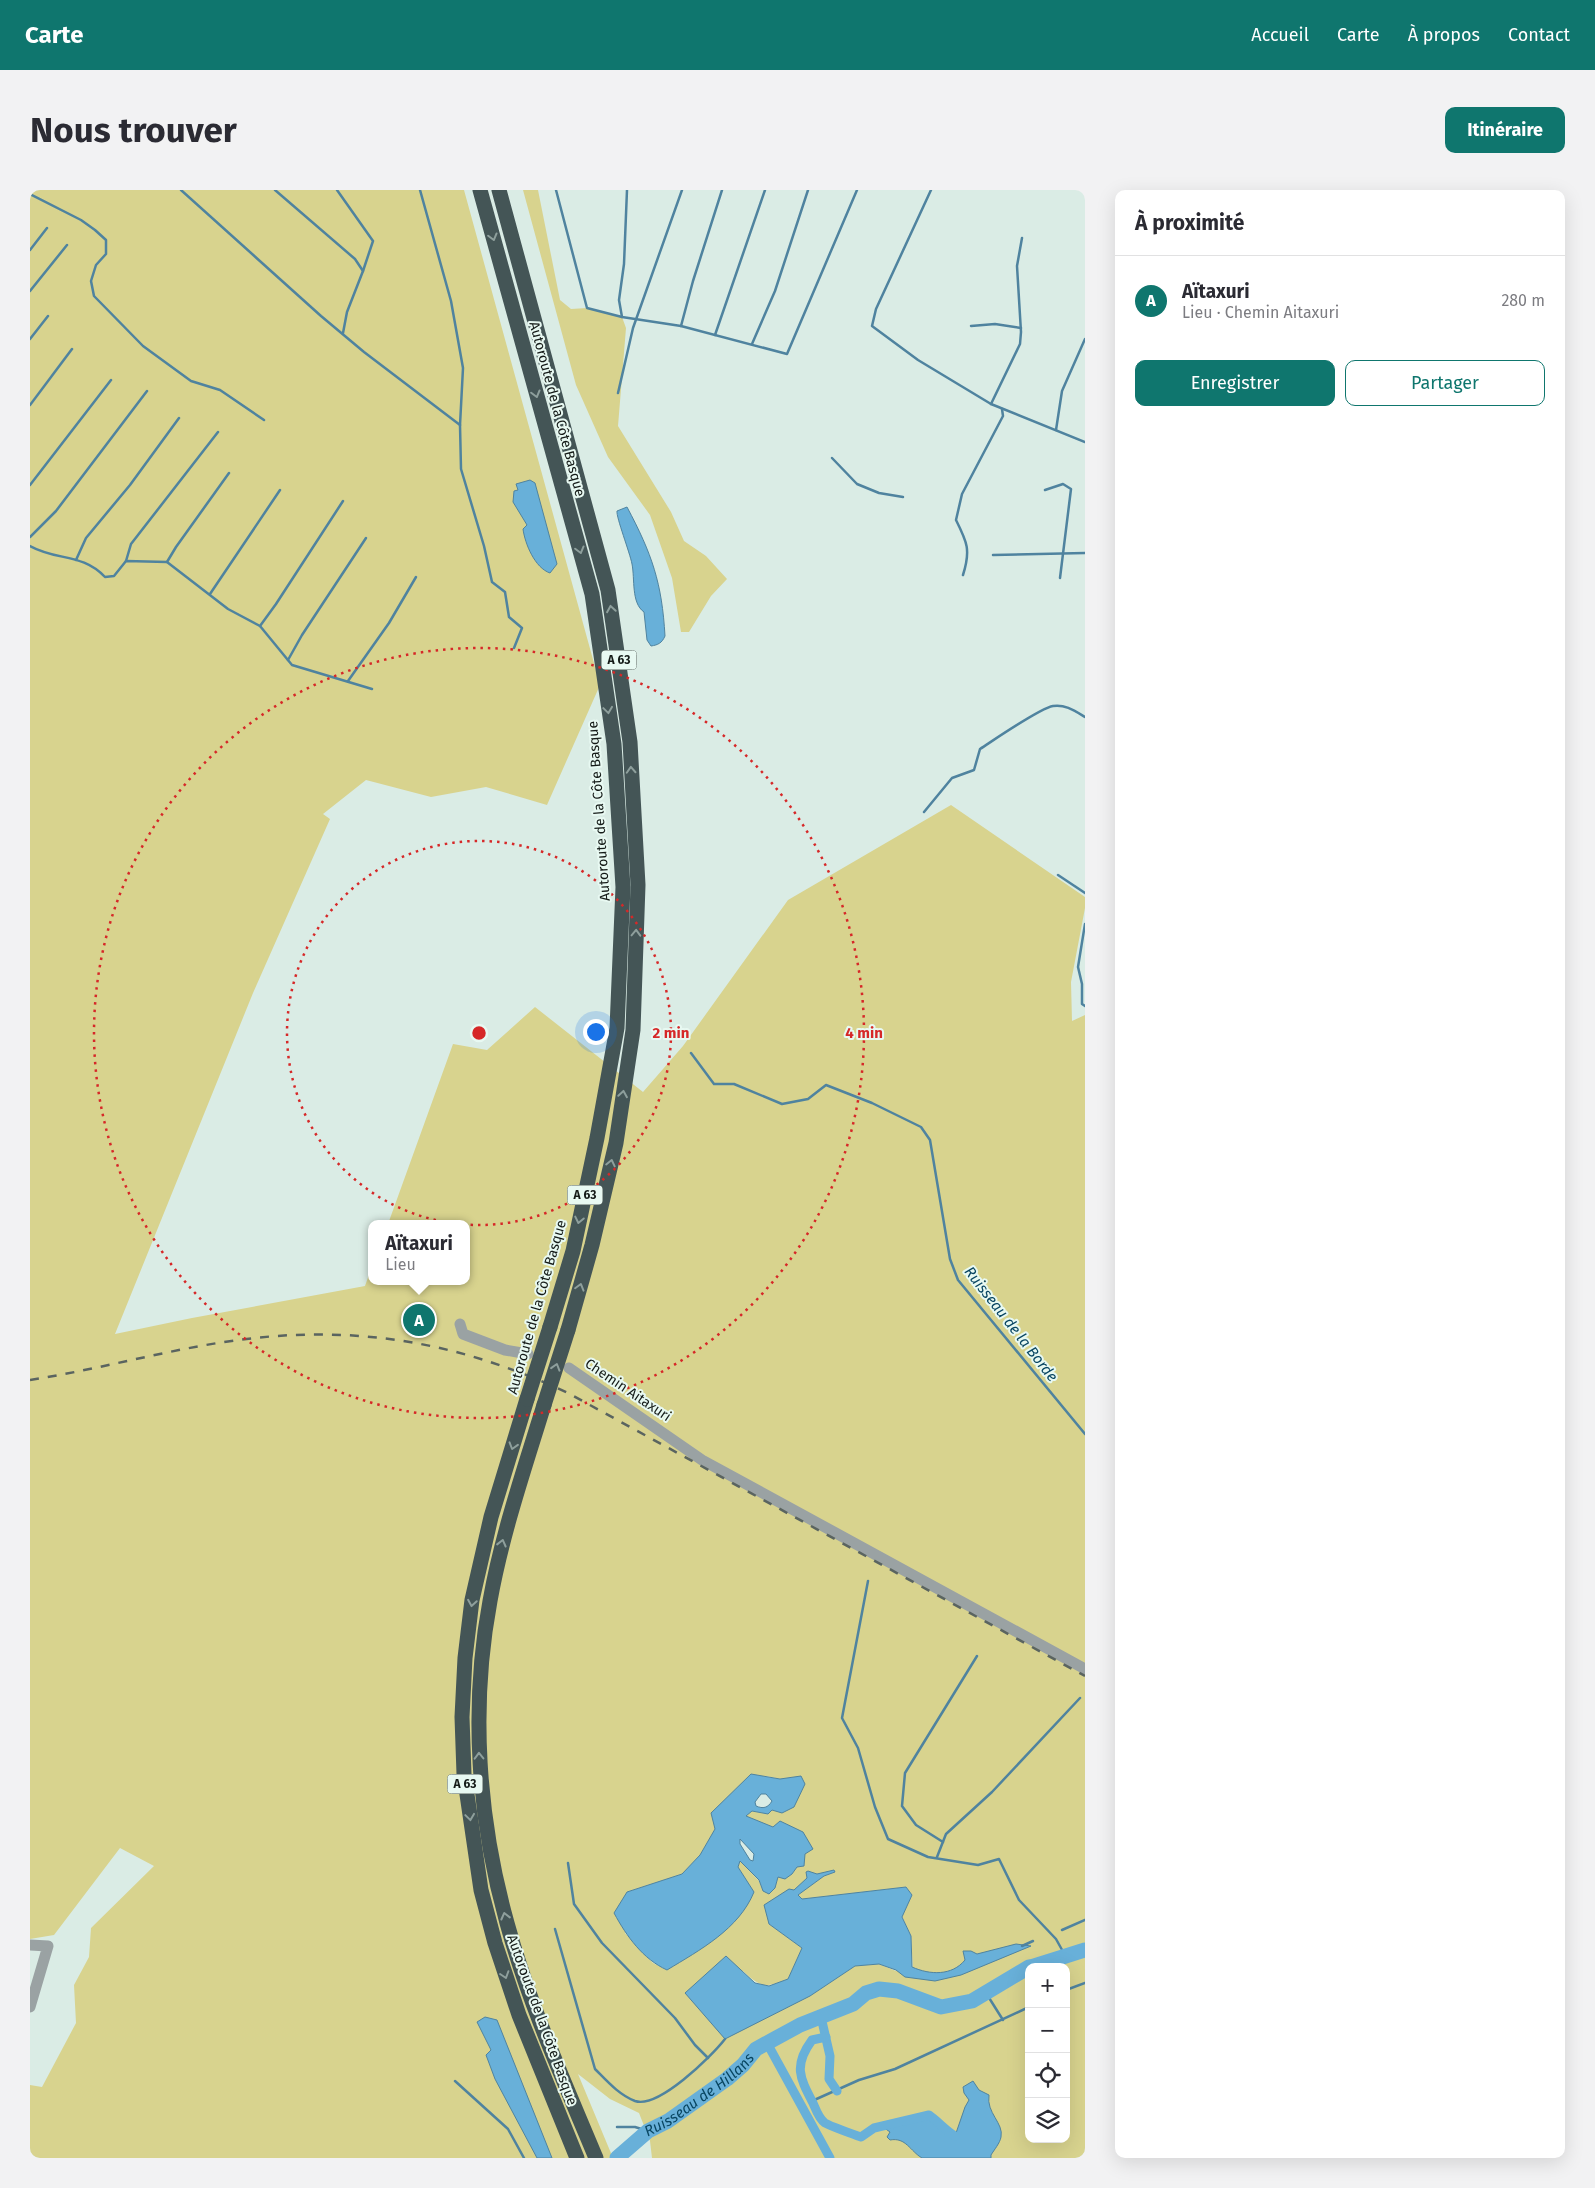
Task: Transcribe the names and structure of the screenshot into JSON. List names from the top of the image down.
{
  "streets": {
    "highway": ["Autoroute de la Côte Basque", "A 63"],
    "street": ["Chemin Aitaxuri"]
  },
  "water": ["Ruisseau de la Borde", "Ruisseau de Hillans"],
  "page": {
    "header": "Carte",
    "nav": [
      "Accueil",
      "Carte",
      "À propos",
      "Contact"
    ],
    "buttons": [
      "Itinéraire",
      ["Enregistrer", "Partager"]
    ],
    "title": "Nous trouver",
    "heading": "À proximité",
    "list": [
      {
        "mark": "A",
        "name": "Aïtaxuri",
        "note": "Lieu · Chemin Aitaxuri",
        "value": "280 m"
      }
    ],
    "popup": ["Aïtaxuri", "Lieu"],
    "pins": "A",
    "map_buttons": ["+", "−"]
  },
  "rings": ["2 min", "4 min"]
}
